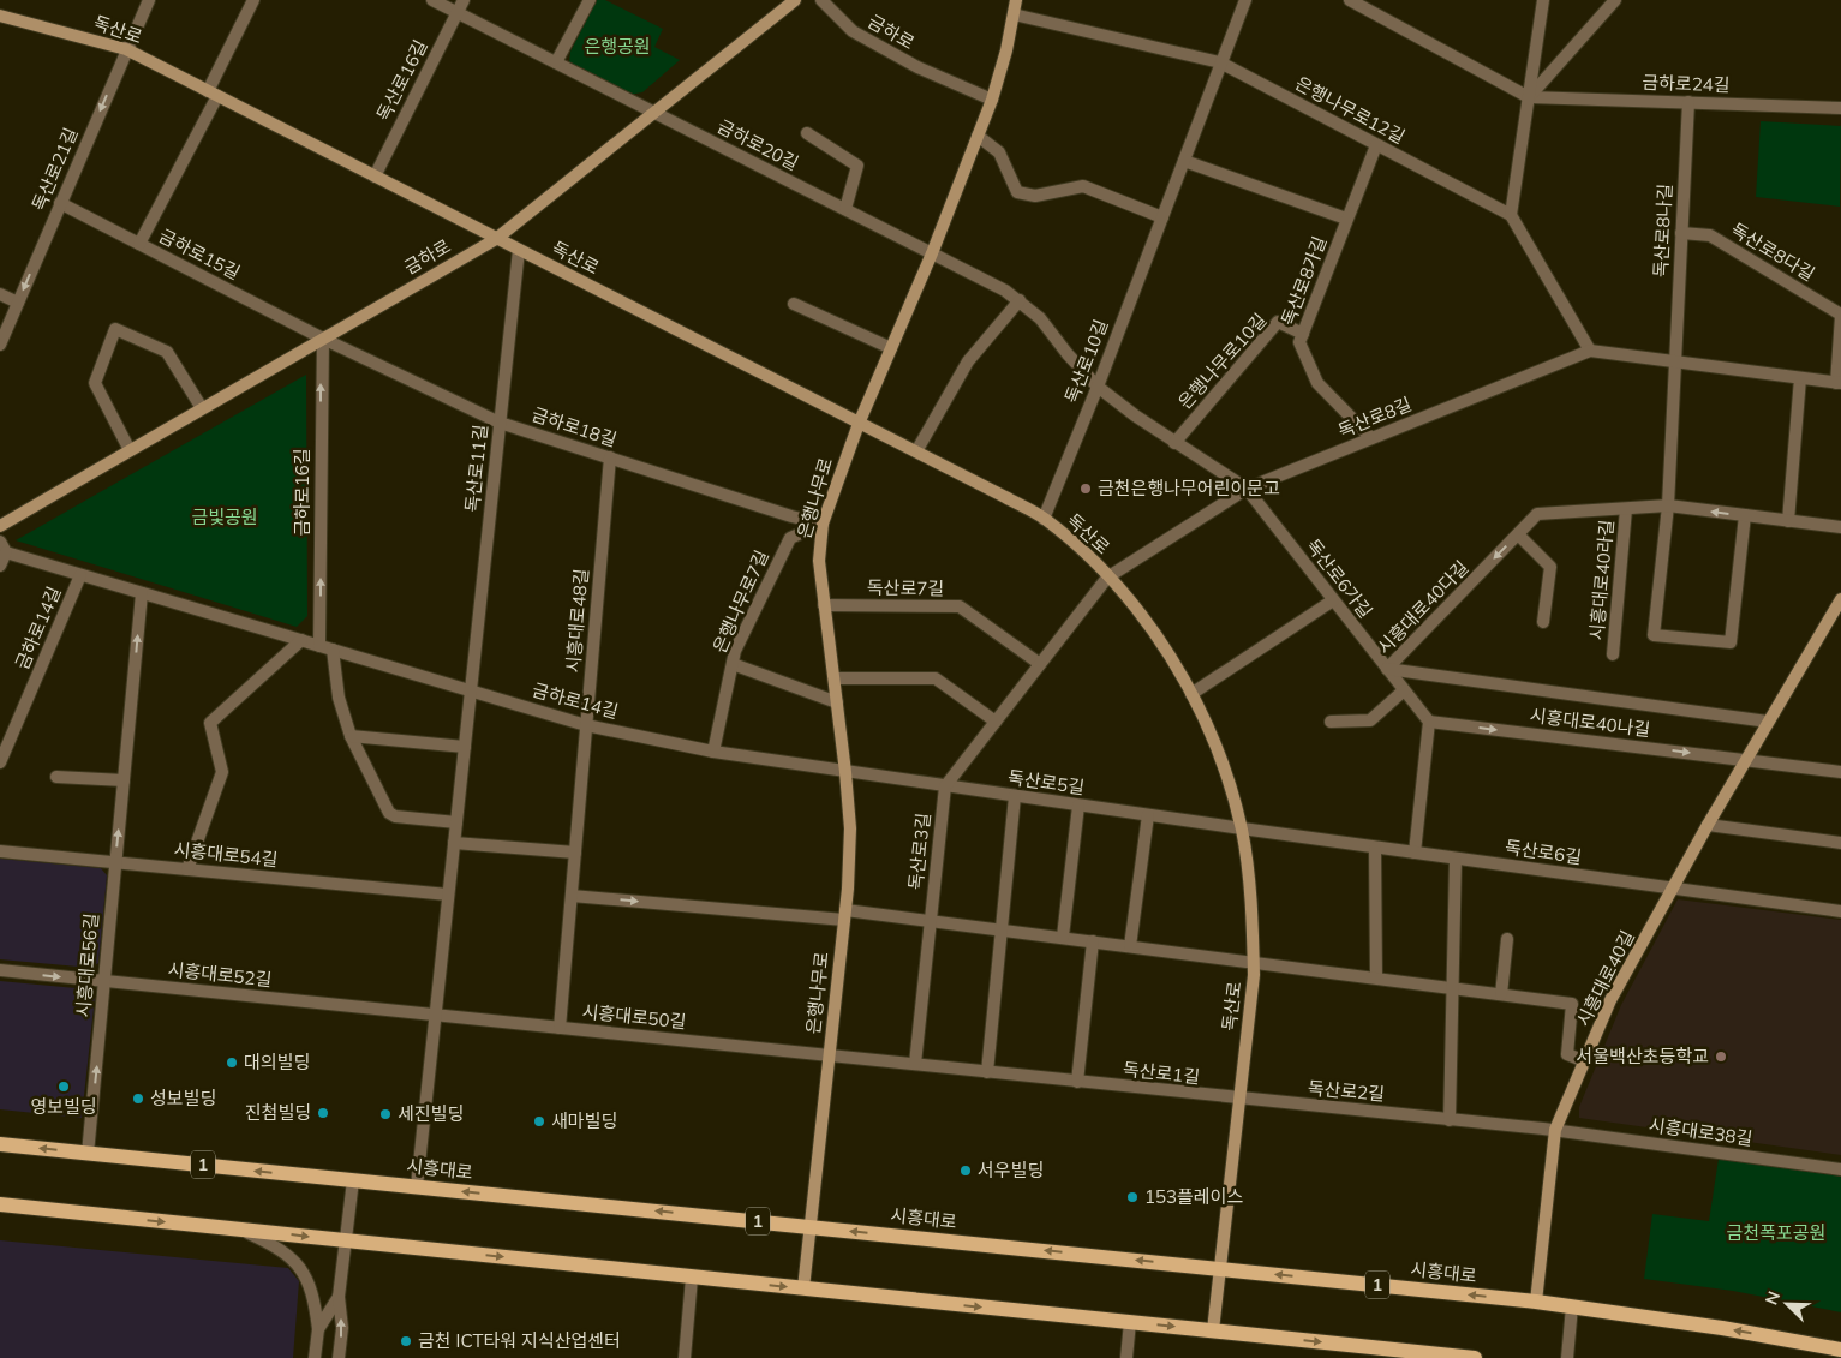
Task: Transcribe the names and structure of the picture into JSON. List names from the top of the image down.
{
  "streets": {
    "main road": [
      "독산로",
      "금하로",
      "은행나무로",
      "시흥대로40길",
      "1",
      "시흥대로"
    ],
    "street": [
      "독산로16길",
      "금하로24길",
      "은행나무로12길",
      "금하로20길",
      "독산로21길",
      "독산로8나길",
      "독산로8다길",
      "금하로15길",
      "독산로8가길",
      "독산로10길",
      "은행나무로10길",
      "독산로8길",
      "금하로18길",
      "독산로11길",
      "금하로16길",
      "독산로6가길",
      "시흥대로40라길",
      "독산로7길",
      "은행나무로7길",
      "시흥대로40다길",
      "시흥대로48길",
      "금하로14길",
      "시흥대로40나길",
      "독산로5길",
      "독산로3길",
      "독산로6길",
      "시흥대로54길",
      "시흥대로56길",
      "시흥대로52길",
      "시흥대로50길",
      "독산로1길",
      "독산로2길",
      "시흥대로38길"
    ]
  },
  "crossings": [
    ["독산로", "금하로"],
    ["독산로", "독산로16길"],
    ["독산로", "독산로21길"],
    ["독산로", "독산로10길"],
    ["독산로", "독산로8길"],
    ["독산로", "독산로11길"],
    ["독산로", "은행나무로"],
    ["독산로", "독산로5길"],
    ["독산로", "독산로6길"],
    ["독산로", "독산로1길"],
    ["독산로", "독산로2길"],
    ["독산로", "시흥대로"],
    ["금하로", "금하로20길"],
    ["금하로", "금하로15길"],
    ["금하로", "금하로18길"],
    ["금하로", "금하로16길"],
    ["금하로", "은행나무로"],
    ["금하로24길", "독산로8나길"],
    ["은행나무로12길", "독산로8가길"],
    ["은행나무로12길", "독산로10길"],
    ["은행나무로12길", "은행나무로"],
    ["금하로20길", "은행나무로"],
    ["독산로21길", "금하로15길"],
    ["독산로8나길", "독산로8다길"],
    ["독산로8나길", "독산로8길"],
    ["독산로8다길", "독산로8길"],
    ["금하로15길", "금하로18길"],
    ["금하로15길", "금하로16길"],
    ["독산로8가길", "독산로10길"],
    ["독산로8가길", "은행나무로10길"],
    ["독산로8가길", "독산로8길"],
    ["독산로8길", "독산로6가길"],
    ["금하로18길", "독산로11길"],
    ["금하로18길", "금하로16길"],
    ["금하로18길", "은행나무로"],
    ["금하로18길", "은행나무로7길"],
    ["금하로18길", "시흥대로48길"],
    ["독산로11길", "금하로14길"],
    ["금하로16길", "금하로14길"],
    ["은행나무로", "독산로7길"],
    ["은행나무로", "은행나무로7길"],
    ["은행나무로", "금하로14길"],
    ["은행나무로", "독산로5길"],
    ["은행나무로", "시흥대로50길"],
    ["은행나무로", "독산로1길"],
    ["은행나무로", "시흥대로"],
    ["독산로6가길", "시흥대로40다길"],
    ["독산로6가길", "시흥대로40나길"],
    ["시흥대로40라길", "시흥대로40다길"],
    ["은행나무로7길", "금하로14길"],
    ["시흥대로40다길", "시흥대로40길"],
    ["시흥대로48길", "금하로14길"],
    ["시흥대로48길", "시흥대로50길"],
    ["금하로14길", "독산로5길"],
    ["금하로14길", "시흥대로56길"],
    ["시흥대로40나길", "시흥대로40길"],
    ["독산로5길", "독산로3길"],
    ["독산로5길", "독산로6길"],
    ["독산로6길", "시흥대로40길"],
    ["시흥대로54길", "시흥대로56길"],
    ["시흥대로56길", "시흥대로52길"],
    ["시흥대로56길", "시흥대로"],
    ["시흥대로52길", "시흥대로50길"],
    ["시흥대로40길", "독산로2길"],
    ["시흥대로40길", "시흥대로38길"],
    ["시흥대로40길", "시흥대로"],
    ["시흥대로50길", "독산로1길"],
    ["독산로1길", "독산로2길"],
    ["독산로2길", "시흥대로38길"]
  ],
  "one_way": ["금하로16길", "시흥대로40나길", "시흥대로56길"],
  "parks": ["은행공원", "금빛공원", "금천폭포공원"],
  "places": [
    "금천은행나무어린이문고",
    "서울백산초등학교",
    "대의빌딩",
    "영보빌딩",
    "성보빌딩",
    "진첨빌딩",
    "세진빌딩",
    "새마빌딩",
    "서우빌딩",
    "153플레이스",
    "금천 ICT타워 지식산업센터"
  ],
  "north": "top left"
}
